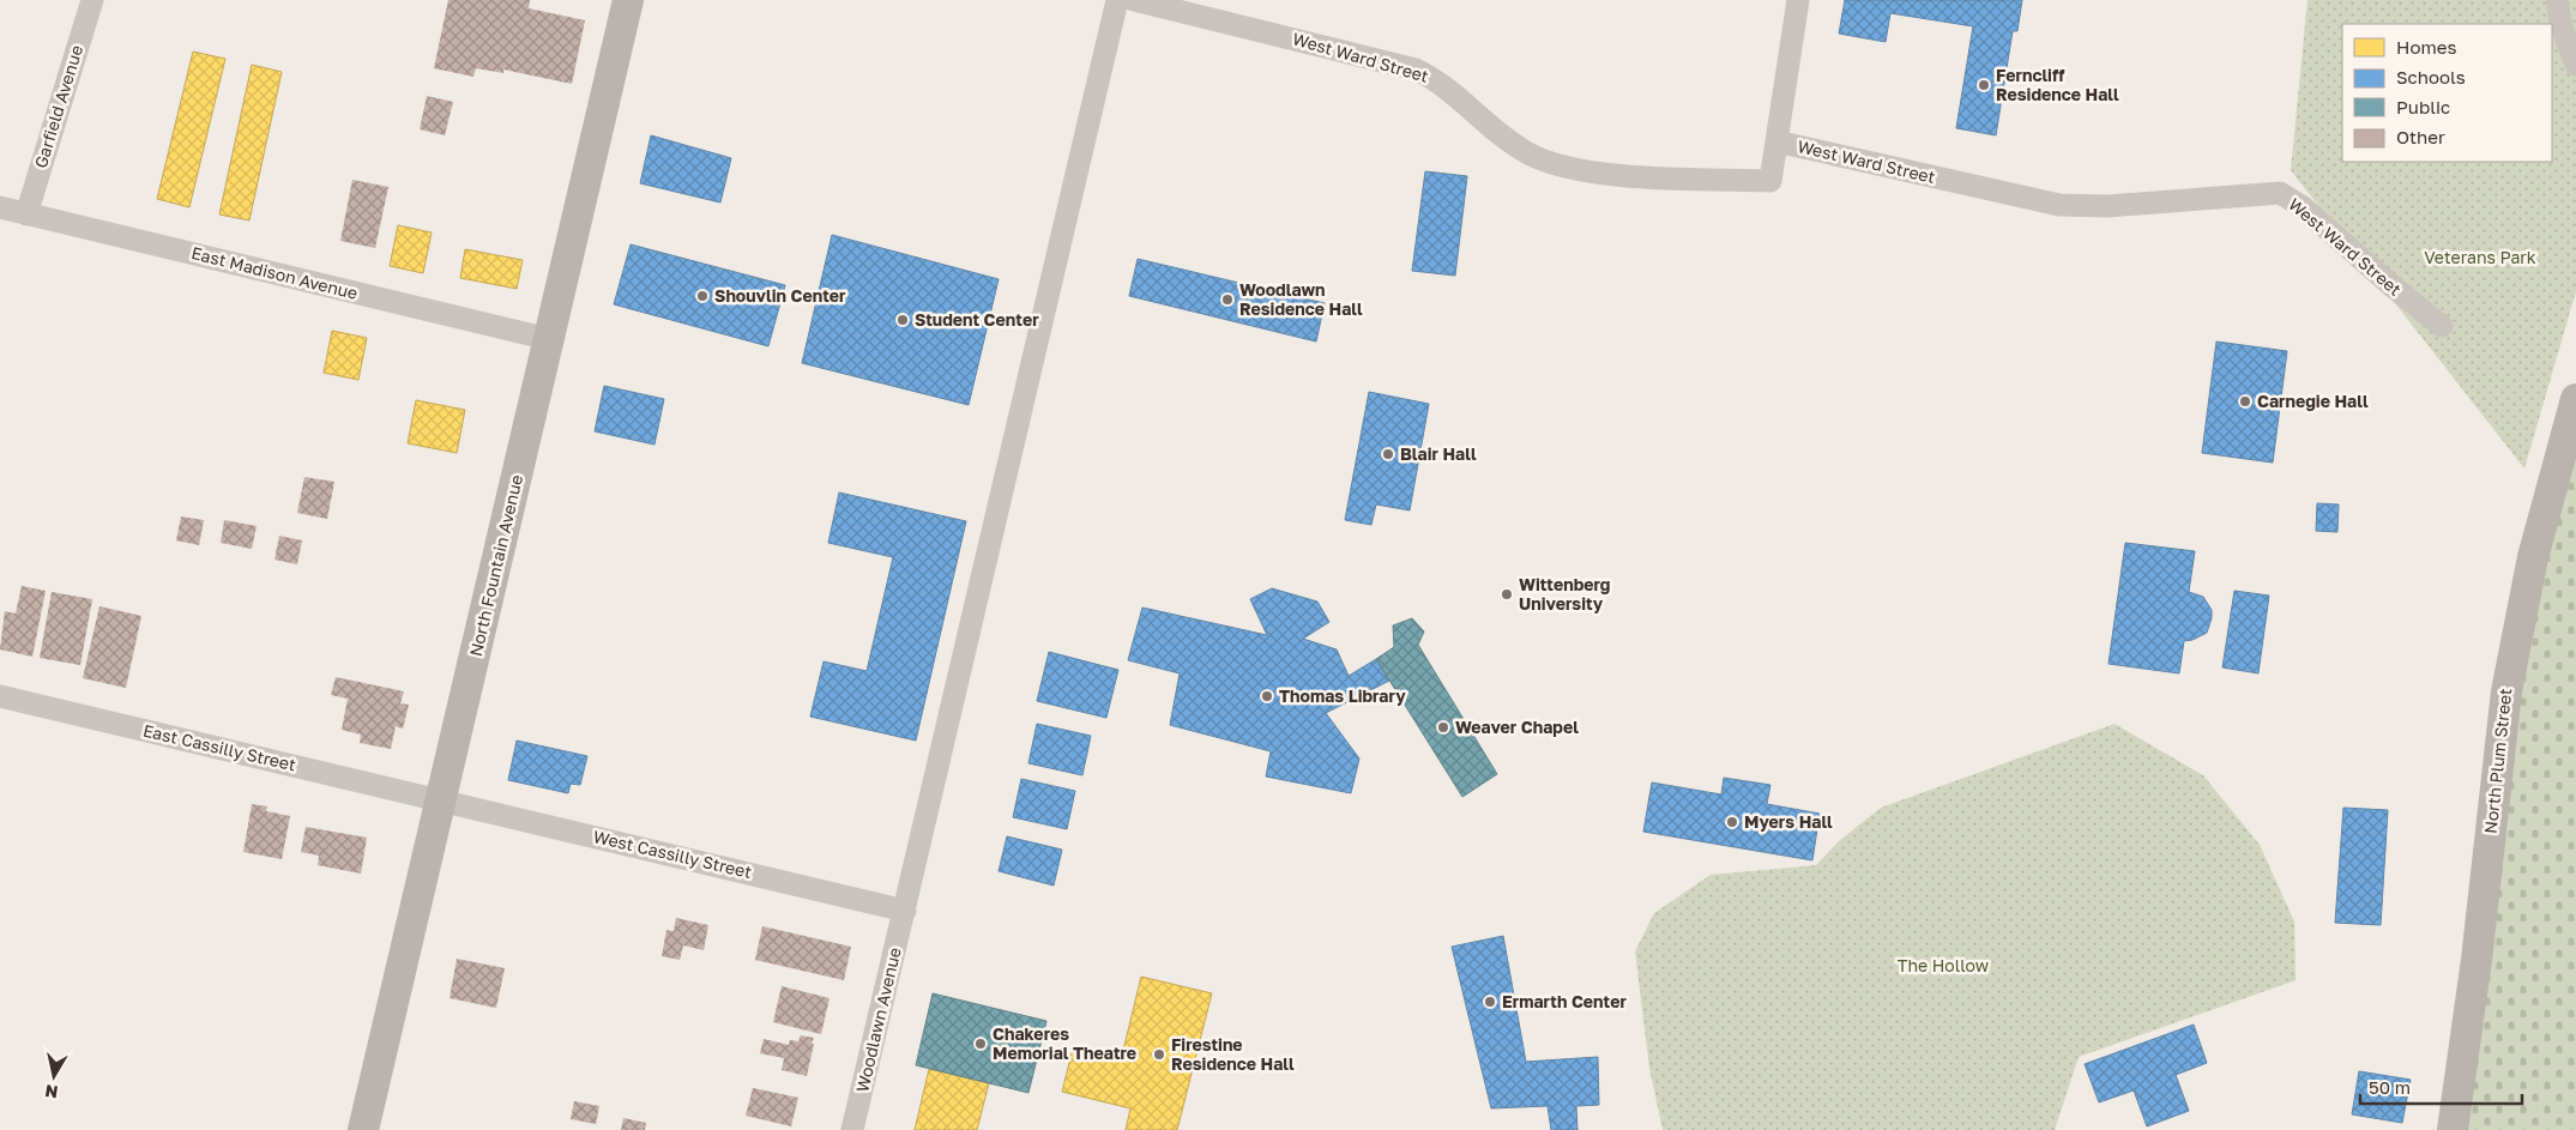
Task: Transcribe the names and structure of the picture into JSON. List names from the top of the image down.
{
  "streets": {
    "street": [
      "West Ward Street",
      "Garfield Avenue",
      "East Madison Avenue",
      "North Fountain Avenue",
      "East Cassilly Street",
      "North Plum Street",
      "West Cassilly Street",
      "Woodlawn Avenue"
    ]
  },
  "crossings": [
    ["Garfield Avenue", "East Madison Avenue"],
    ["East Madison Avenue", "North Fountain Avenue"],
    ["North Fountain Avenue", "East Cassilly Street"],
    ["North Fountain Avenue", "West Cassilly Street"],
    ["East Cassilly Street", "West Cassilly Street"],
    ["West Cassilly Street", "Woodlawn Avenue"]
  ],
  "parks": ["Veterans Park", "The Hollow"],
  "places": [
    "Ferncliff Residence Hall",
    "Shouvlin Center",
    "Woodlawn Residence Hall",
    "Student Center",
    "Carnegie Hall",
    "Blair Hall",
    "Wittenberg University",
    "Thomas Library",
    "Weaver Chapel",
    "Myers Hall",
    "Ermarth Center",
    "Chakeres Memorial Theatre",
    "Firestine Residence Hall"
  ],
  "legend": [
    "Homes",
    "Schools",
    "Public",
    "Other"
  ],
  "scale_bar": "50 m",
  "north": "bottom"
}
